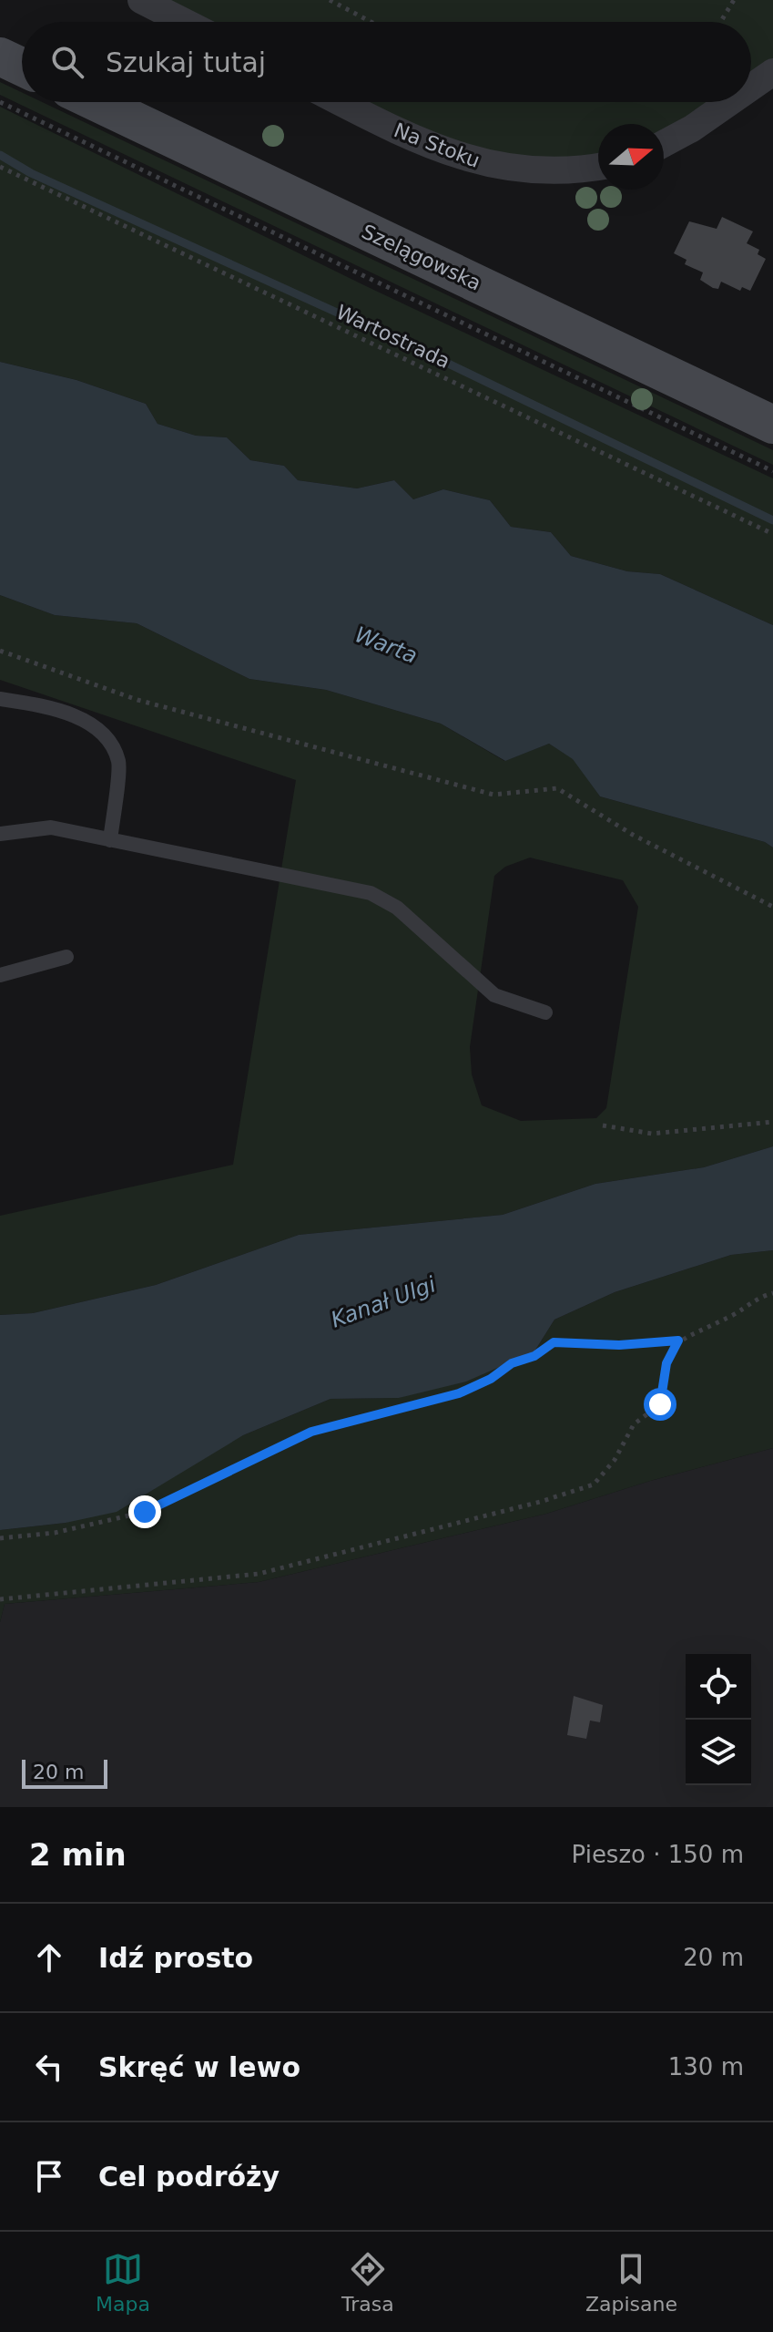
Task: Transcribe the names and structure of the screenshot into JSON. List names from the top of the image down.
{
  "streets": {
    "street": ["Na Stoku", "Szelągowska"],
    "path": ["Wartostrada"]
  },
  "water": ["Warta", "Kanał Ulgi"],
  "scale_bar": "20 m",
  "north": "right",
  "page": {
    "search": "Szukaj tutaj",
    "scale": "20 m",
    "heading": ["2 min", "Pieszo · 150 m"],
    "list": [
      ["Idź prosto", "20 m"],
      ["Skręć w lewo", "130 m"],
      "Cel podróży"
    ],
    "nav": ["Mapa", "Trasa", "Zapisane"]
  }
}
